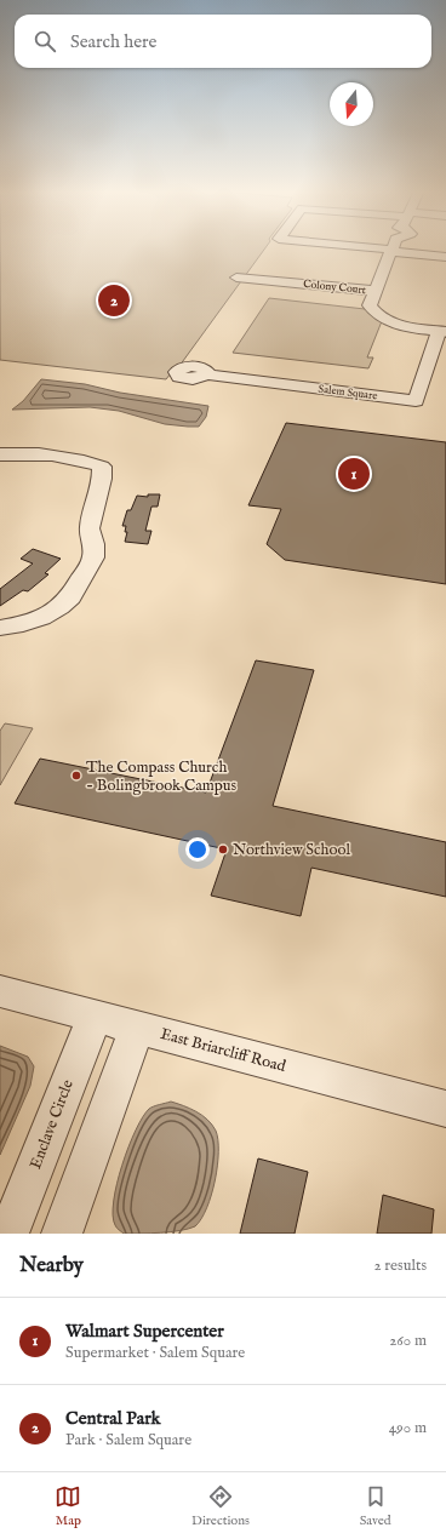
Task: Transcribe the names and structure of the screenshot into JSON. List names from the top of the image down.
{
  "streets": {
    "street": [
      "Colony Court",
      "Salem Square",
      "East Briarcliff Road",
      "Enclave Circle"
    ]
  },
  "crossings": [
    ["East Briarcliff Road", "Enclave Circle"]
  ],
  "places": ["The Compass Church - Bolingbrook Campus", "Northview School"],
  "north": "bottom",
  "page": {
    "search": "Search here",
    "pins": ["2", "1"],
    "heading": ["Nearby", "2 results"],
    "list": [
      {
        "mark": "1",
        "name": "Walmart Supercenter",
        "note": "Supermarket · Salem Square",
        "value": "260 m"
      },
      {
        "mark": "2",
        "name": "Central Park",
        "note": "Park · Salem Square",
        "value": "490 m"
      }
    ],
    "nav": ["Map", "Directions", "Saved"]
  }
}
